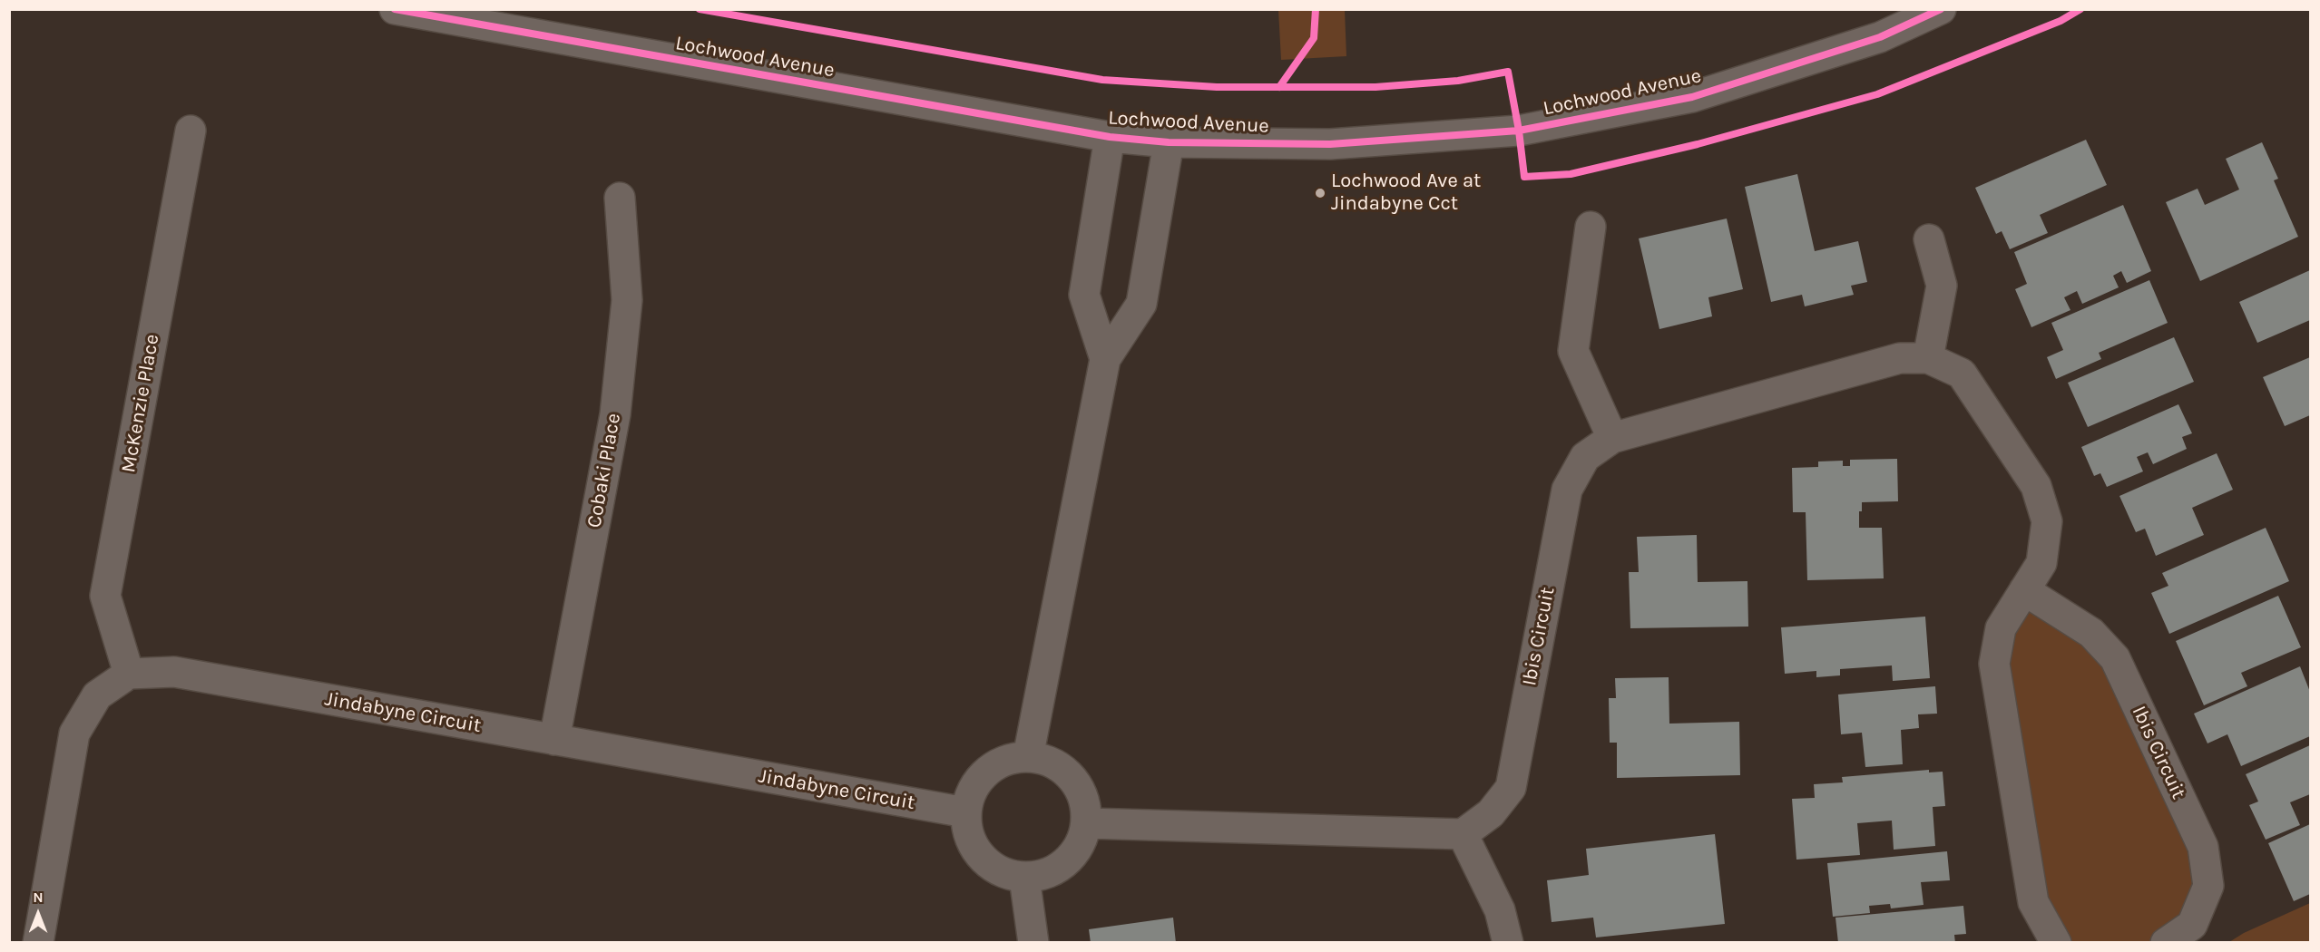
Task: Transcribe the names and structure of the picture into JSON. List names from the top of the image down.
{
  "streets": {
    "street": [
      "Lochwood Avenue",
      "McKenzie Place",
      "Cobaki Place",
      "Ibis Circuit",
      "Jindabyne Circuit"
    ]
  },
  "crossings": [
    ["McKenzie Place", "Jindabyne Circuit"],
    ["Cobaki Place", "Jindabyne Circuit"]
  ],
  "places": ["Lochwood Ave at Jindabyne Cct"],
  "north": "top"
}
